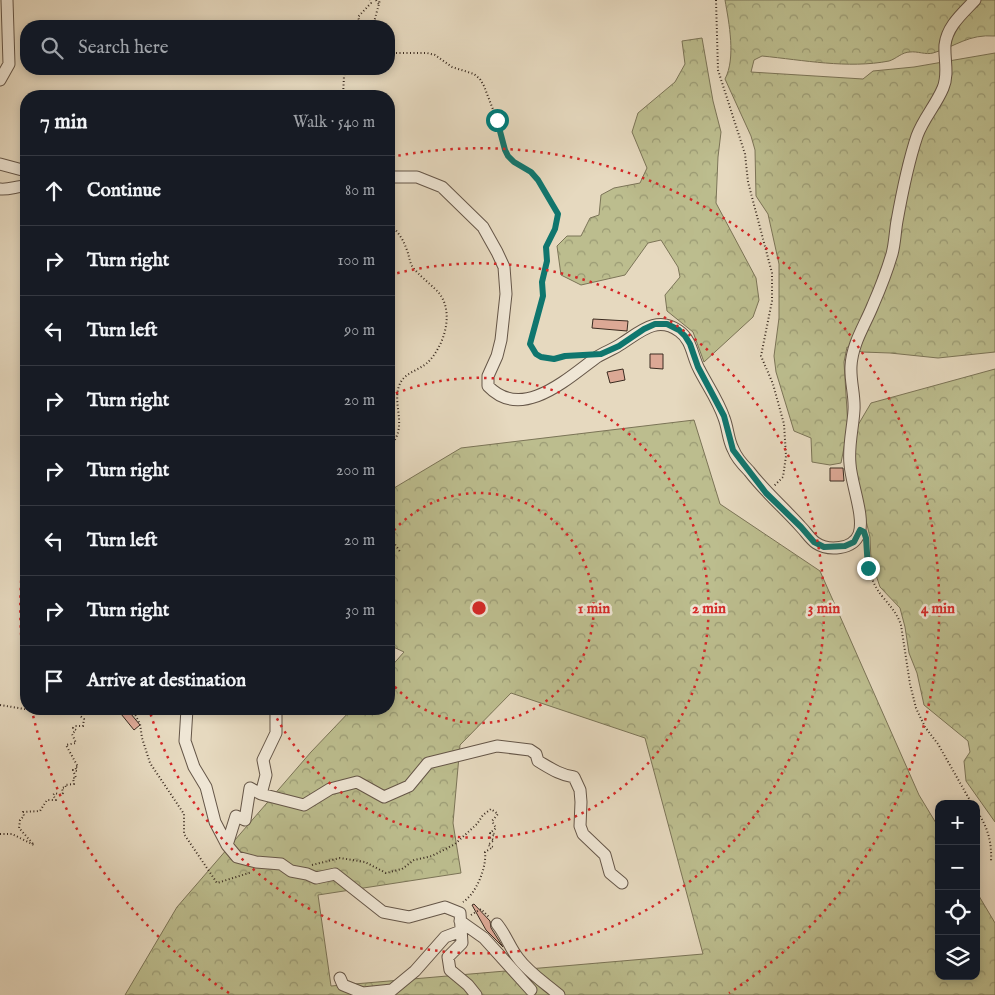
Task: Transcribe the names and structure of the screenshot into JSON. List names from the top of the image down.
{
  "page": {
    "search": "Search here",
    "heading": ["7 min", "Walk · 540 m"],
    "list": [
      ["Continue", "80 m"],
      ["Turn right", "100 m"],
      ["Turn left", "90 m"],
      ["Turn right", "20 m"],
      ["Turn right", "200 m"],
      ["Turn left", "20 m"],
      ["Turn right", "30 m"],
      "Arrive at destination"
    ],
    "map_buttons": ["+", "−"]
  },
  "rings": [
    "1 min",
    "2 min",
    "3 min",
    "4 min"
  ]
}
